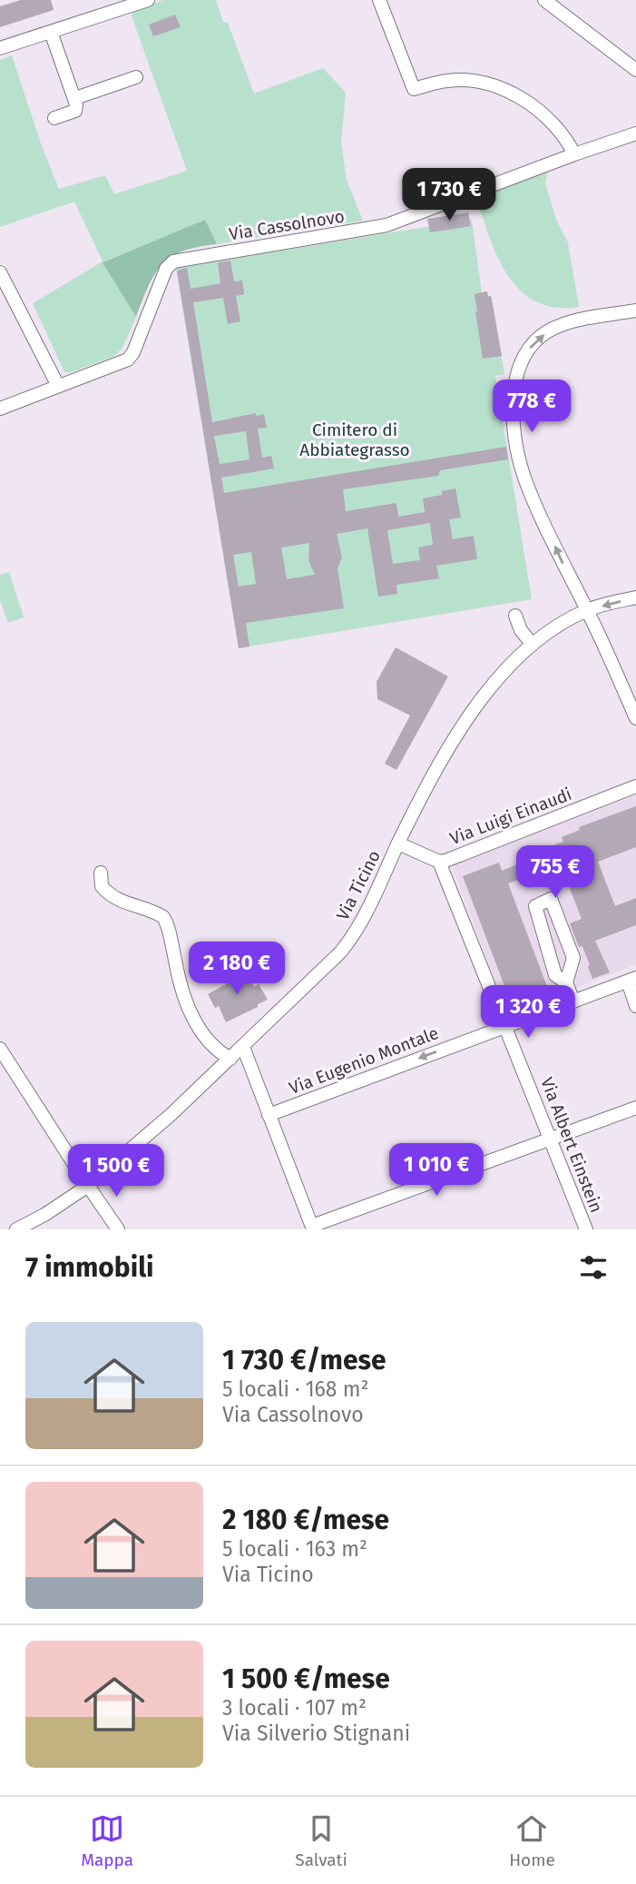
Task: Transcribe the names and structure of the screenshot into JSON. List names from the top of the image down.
{
  "streets": {
    "street": [
      "Via Cassolnovo",
      "Via Luigi Einaudi",
      "Via Ticino",
      "Via Eugenio Montale",
      "Via Albert Einstein"
    ]
  },
  "crossings": [
    ["Via Luigi Einaudi", "Via Ticino"],
    ["Via Luigi Einaudi", "Via Albert Einstein"],
    ["Via Eugenio Montale", "Via Albert Einstein"]
  ],
  "one_way": ["Via Eugenio Montale"],
  "parks": ["Cimitero di Abbiategrasso"],
  "page": {
    "price": [
      "1 730 €",
      "778 €",
      "755 €",
      "2 180 €",
      "1 320 €",
      "1 010 €",
      "1 500 €"
    ],
    "heading": "7 immobili",
    "list": [
      {
        "name": "1 730 €/mese",
        "note": "5 locali · 168 m² · Via Cassolnovo"
      },
      {
        "name": "2 180 €/mese",
        "note": "5 locali · 163 m² · Via Ticino"
      },
      {
        "name": "1 500 €/mese",
        "note": "3 locali · 107 m² · Via Silverio Stignani"
      }
    ],
    "tabs": ["Mappa", "Salvati", "Home"]
  }
}
